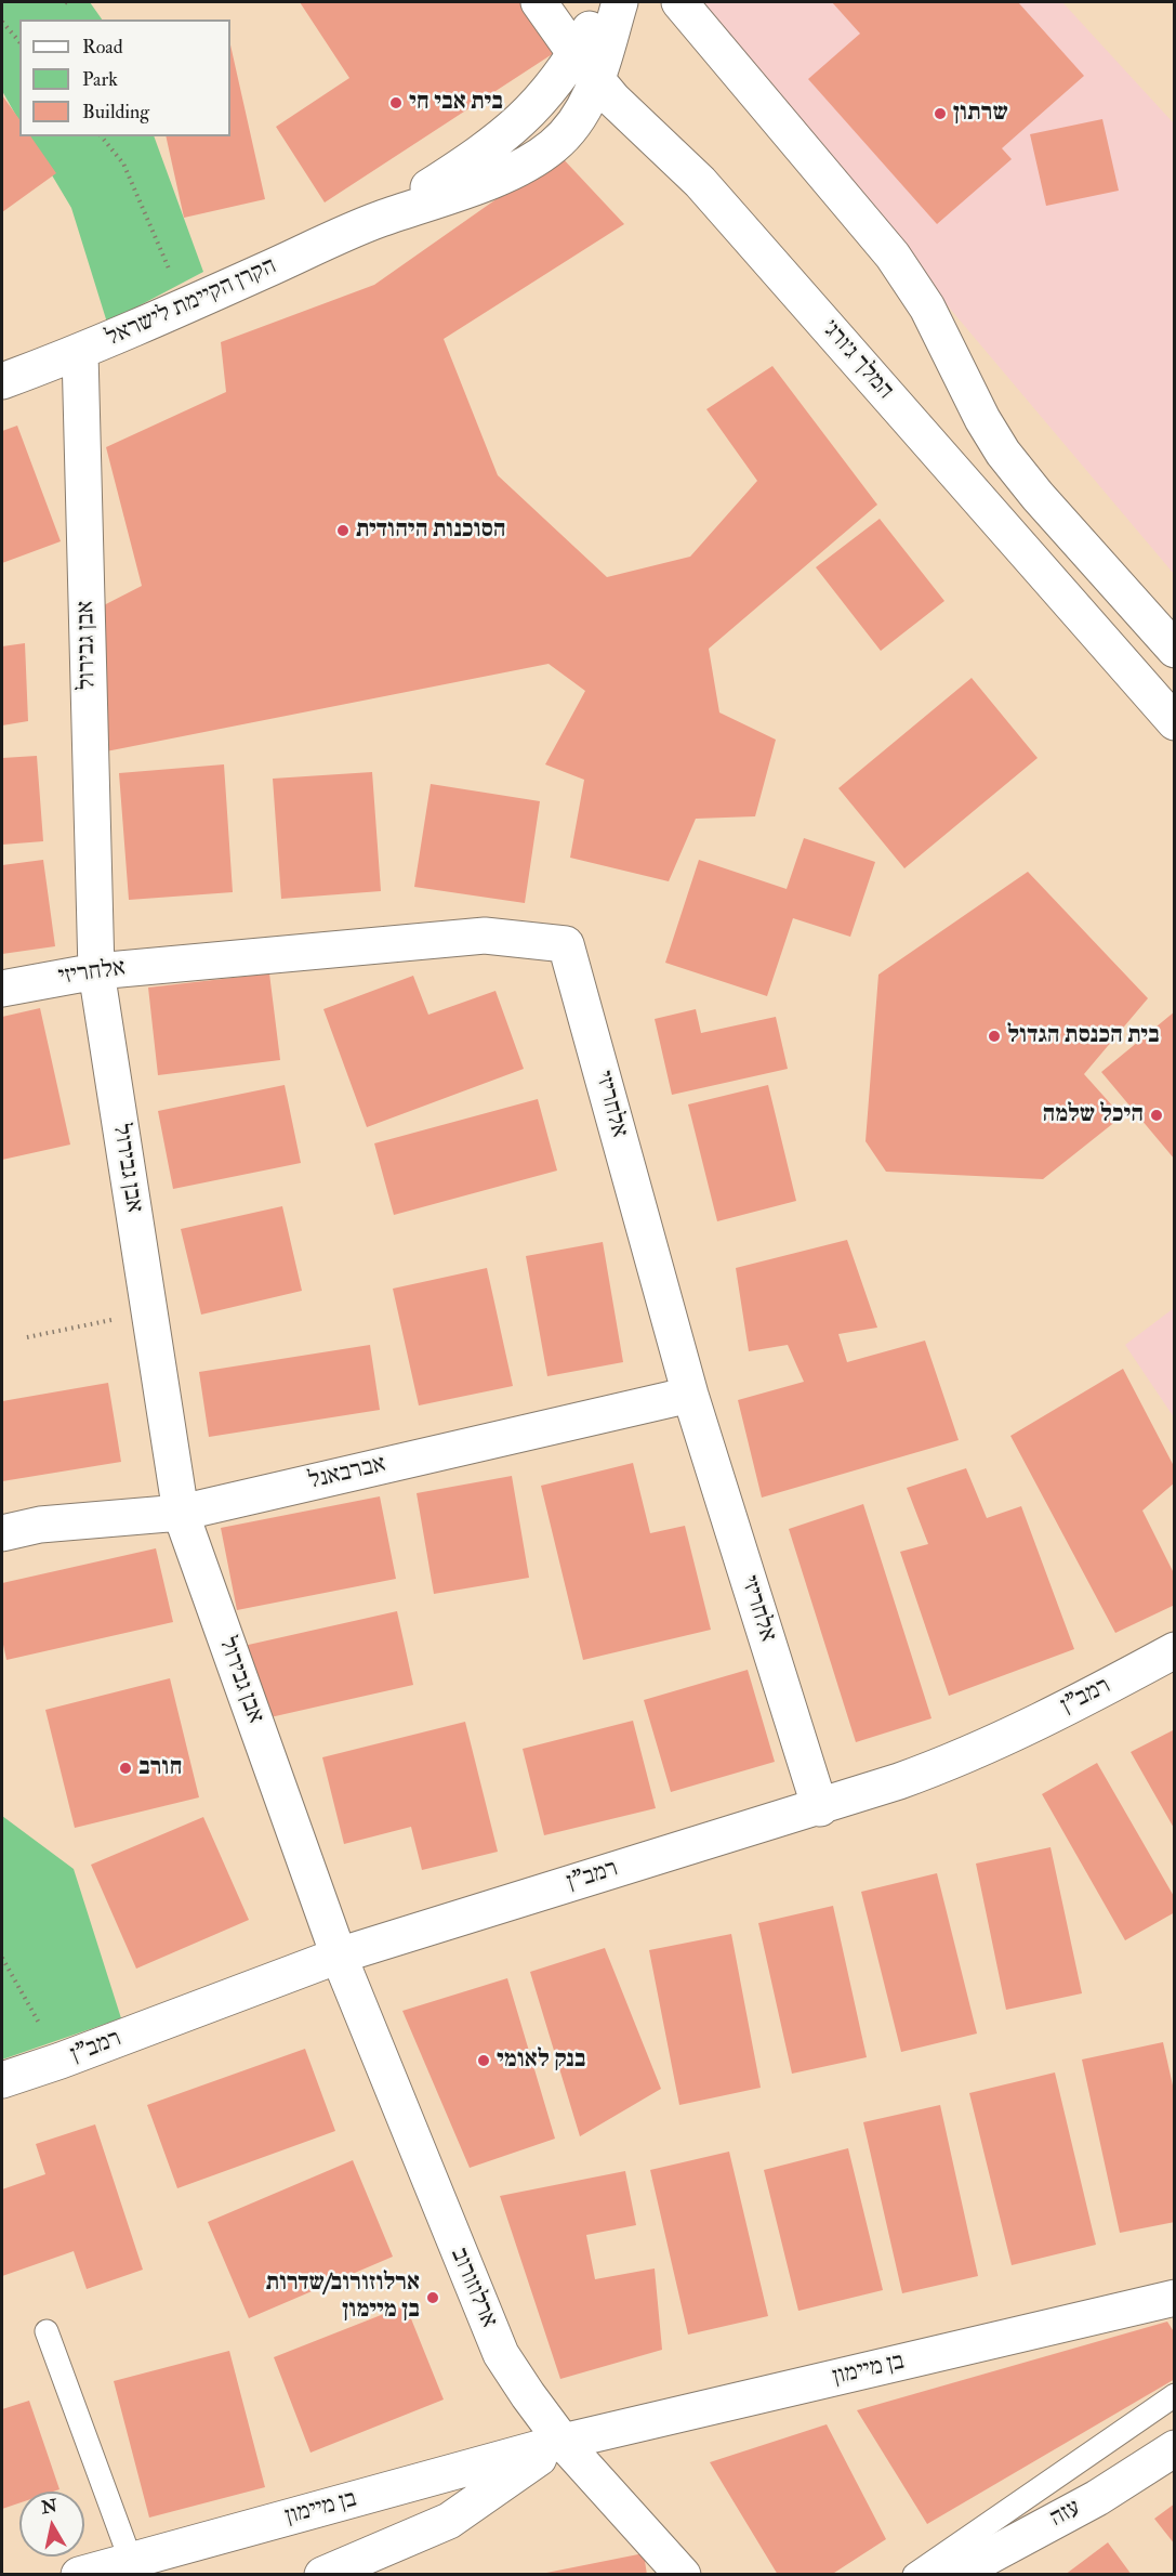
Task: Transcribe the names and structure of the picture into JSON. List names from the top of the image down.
{
  "streets": {
    "street": [
      "הקרן הקיימת לישראל",
      "המלך ג׳ורג׳",
      "אבן גבירול",
      "אלחריזי",
      "אברבאנל",
      "רמב\"ן",
      "ארלוזורוב",
      "בן מיימון",
      "עזה"
    ]
  },
  "crossings": [
    ["הקרן הקיימת לישראל", "המלך ג׳ורג׳"],
    ["הקרן הקיימת לישראל", "אבן גבירול"],
    ["אבן גבירול", "אלחריזי"],
    ["אבן גבירול", "אברבאנל"],
    ["אבן גבירול", "רמב\"ן"],
    ["אבן גבירול", "ארלוזורוב"],
    ["אלחריזי", "אברבאנל"],
    ["אלחריזי", "רמב\"ן"],
    ["רמב\"ן", "ארלוזורוב"],
    ["ארלוזורוב", "בן מיימון"]
  ],
  "places": [
    "בית אבי חי",
    "שרתון",
    "הסוכנות היהודית",
    "בית הכנסת הגדול",
    "היכל שלמה",
    "חורב",
    "בנק לאומי",
    "ארלוזורוב/שדרות בן מיימון"
  ],
  "legend": ["Road", "Park", "Building"],
  "north": "top"
}
